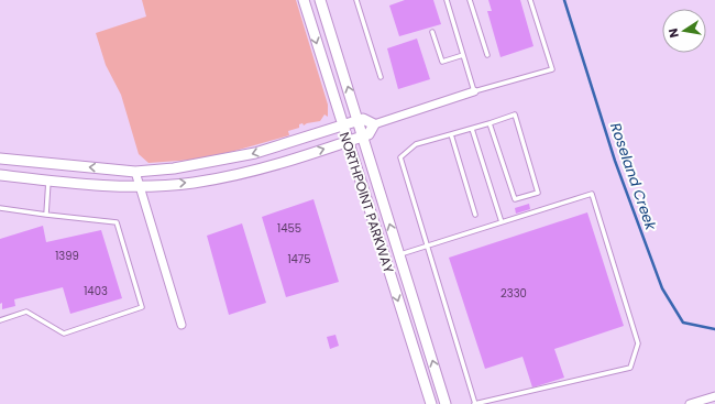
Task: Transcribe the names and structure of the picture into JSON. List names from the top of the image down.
{
  "streets": {
    "street": ["NORTHPOINT PARKWAY"]
  },
  "water": ["Roseland Creek"],
  "house_numbers": [
    "1455",
    "1399",
    "1475",
    "1403",
    "2330"
  ],
  "north": "left"
}
